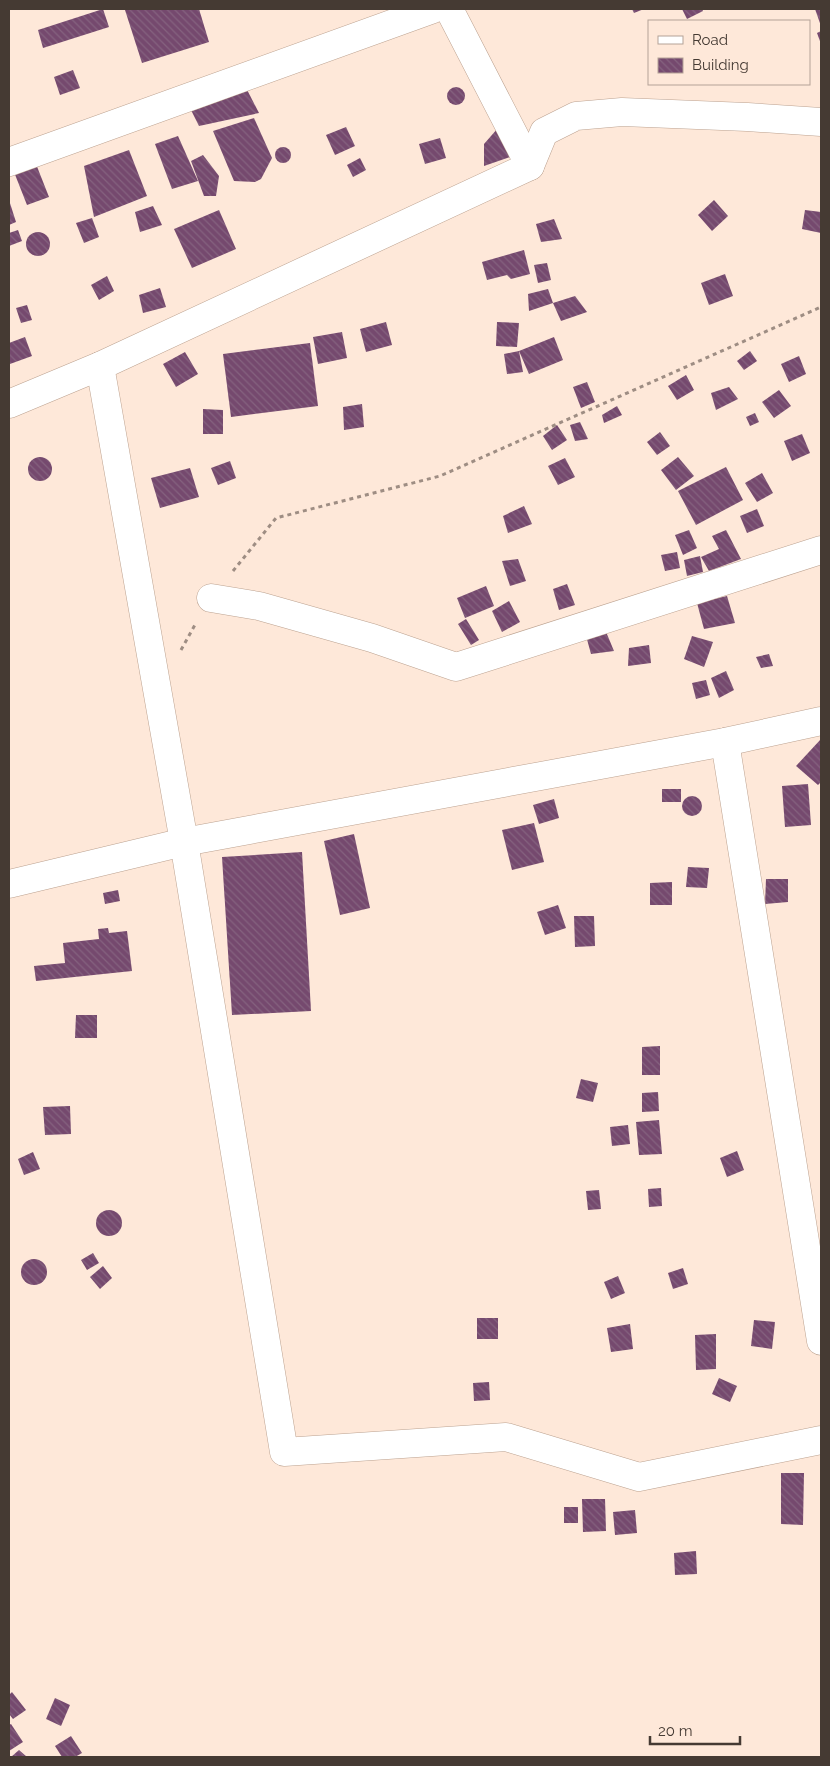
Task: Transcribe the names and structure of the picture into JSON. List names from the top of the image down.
{
  "legend": ["Road", "Building"],
  "scale_bar": "20 m"
}
